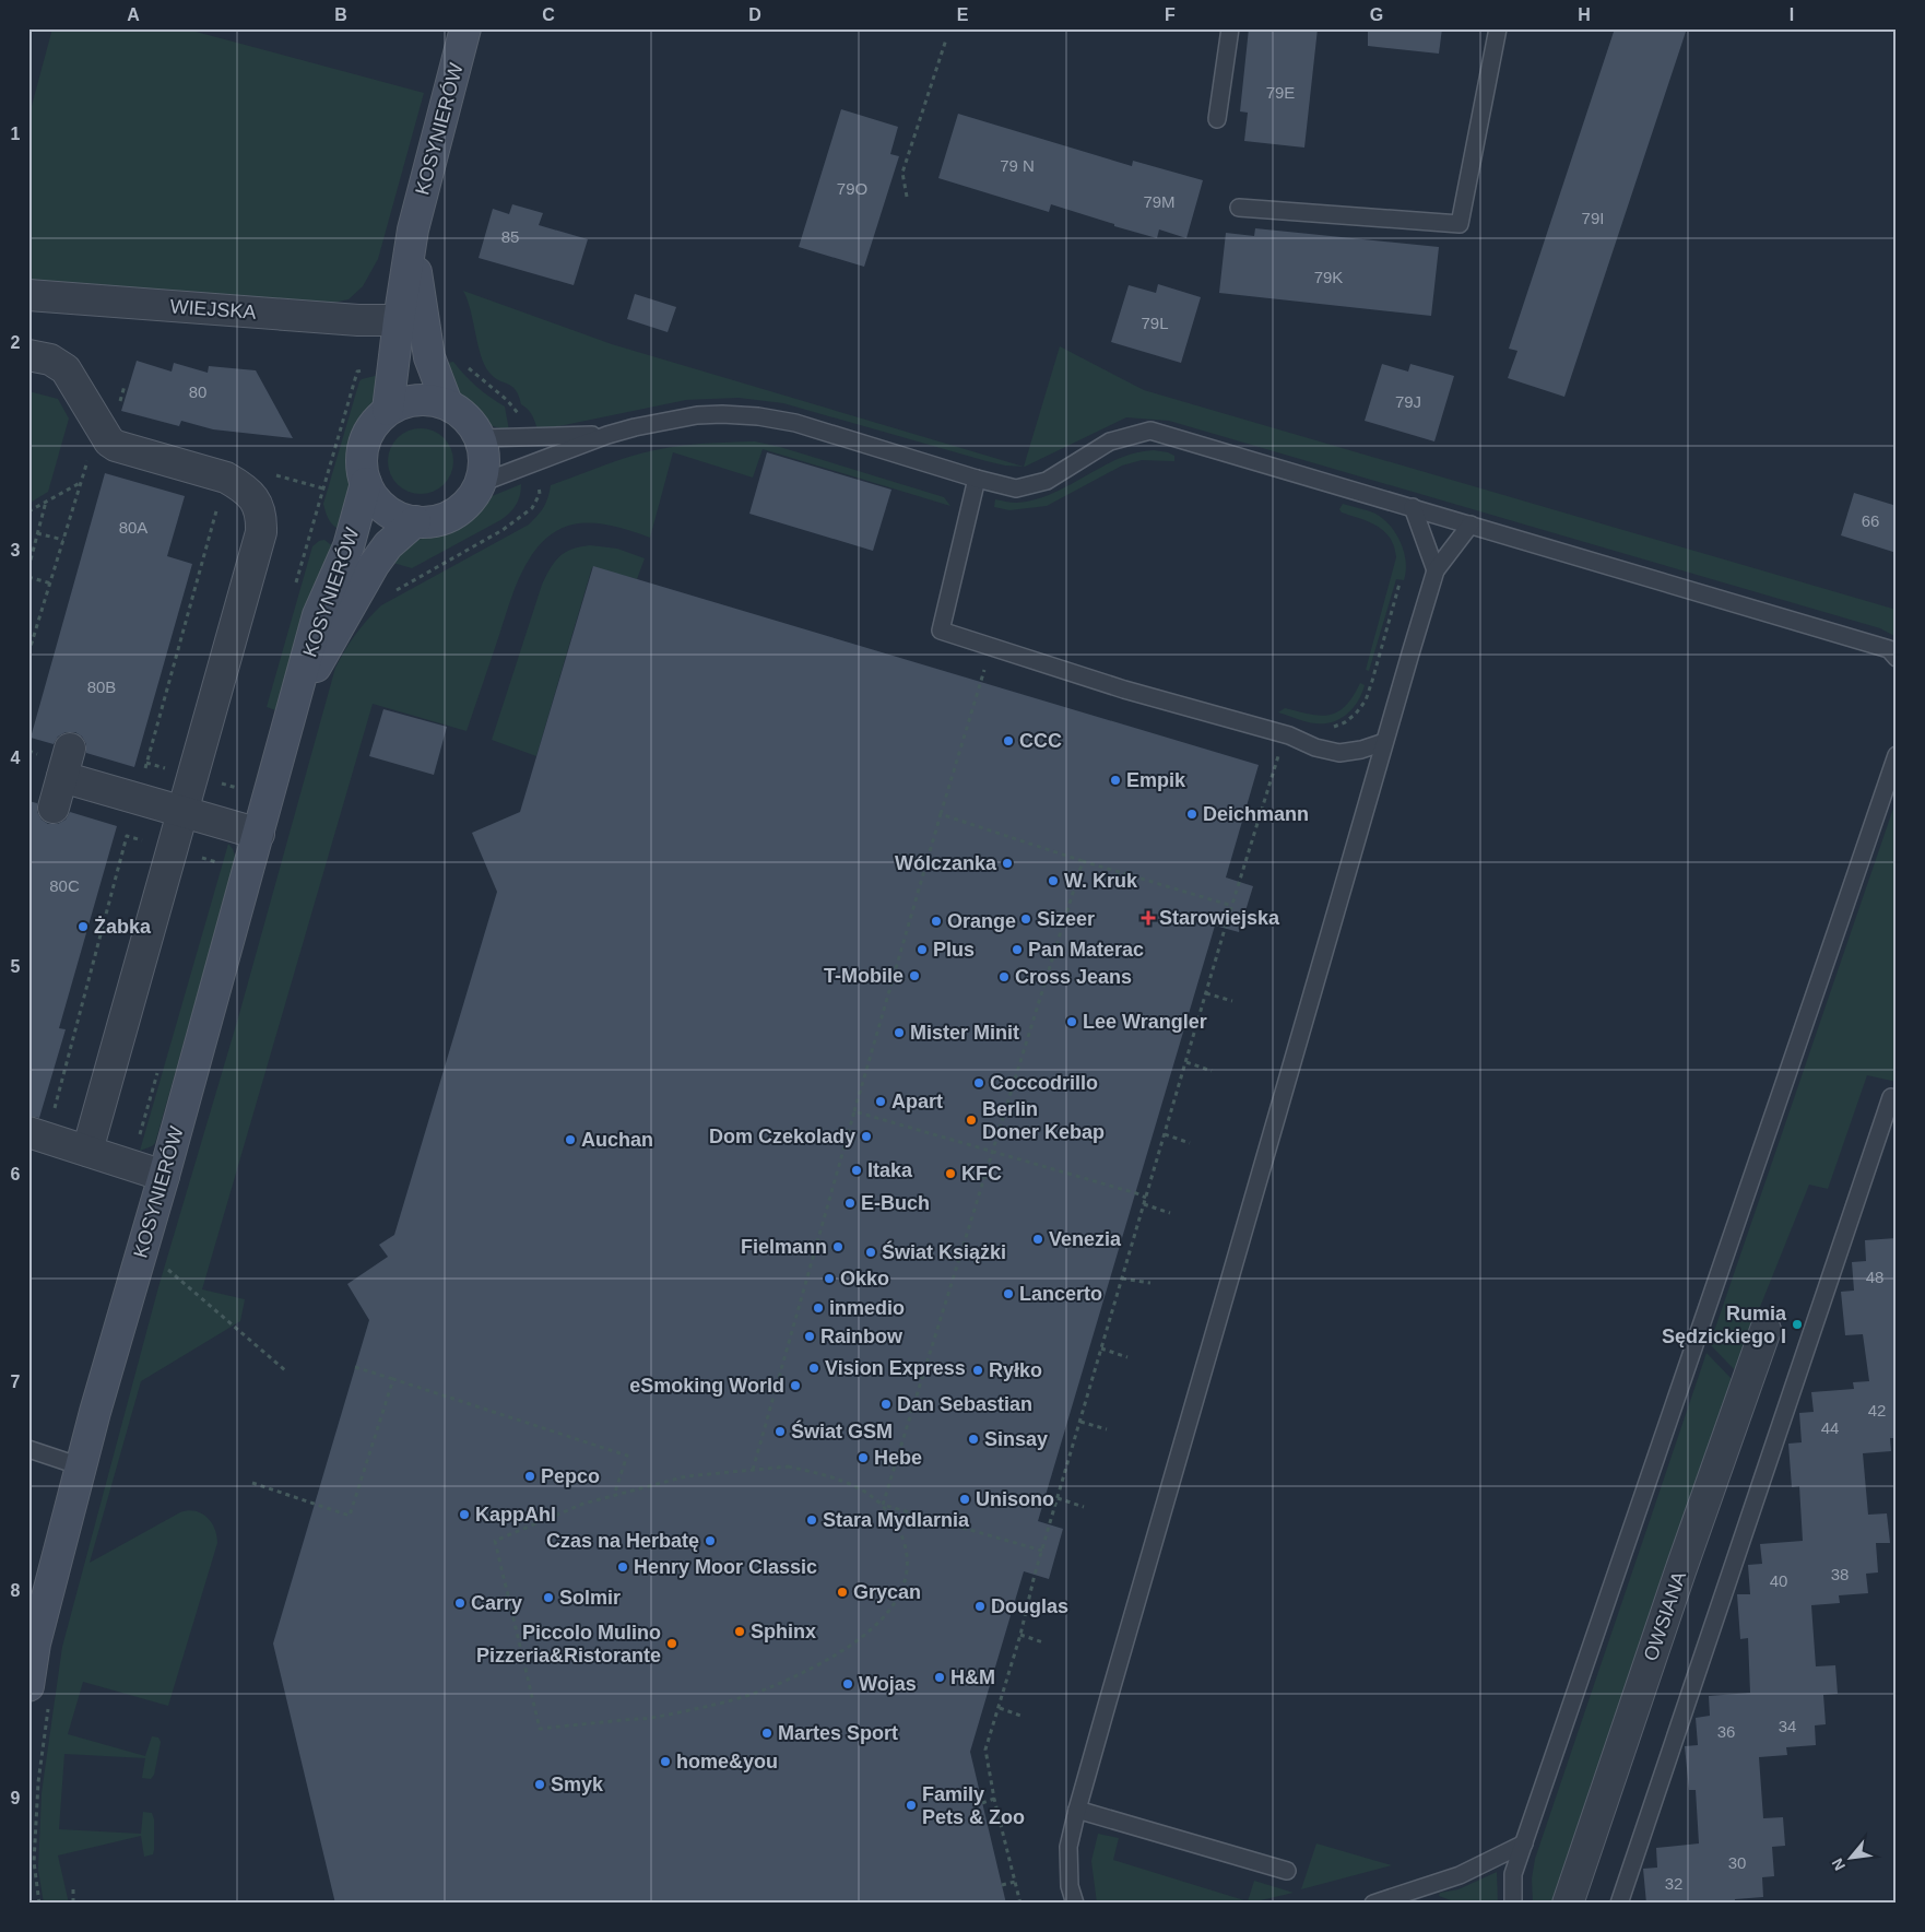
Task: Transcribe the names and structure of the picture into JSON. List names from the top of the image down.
{
  "streets": {
    "main road": ["KOSYNIERÓW"],
    "street": ["WIEJSKA", "OWSIANA"]
  },
  "crossings": [
    ["KOSYNIERÓW", "WIEJSKA"]
  ],
  "places": {
    "other": [
      "CCC",
      "Empik",
      "Deichmann",
      "Wólczanka",
      "W. Kruk",
      "Sizeer",
      "Orange",
      "Żabka",
      "Plus",
      "Pan Materac",
      "T-Mobile",
      "Cross Jeans",
      "Lee Wrangler",
      "Mister Minit",
      "Coccodrillo",
      "Apart",
      "Berlin Doner Kebap",
      "Dom Czekolady",
      "Auchan",
      "Itaka",
      "KFC",
      "E-Buch",
      "Venezia",
      "Fielmann",
      "Świat Książki",
      "Okko",
      "Lancerto",
      "inmedio",
      "Rumia Sędzickiego I",
      "Rainbow",
      "Vision Express",
      "Ryłko",
      "eSmoking World",
      "Dan Sebastian",
      "Świat GSM",
      "Sinsay",
      "Hebe",
      "Pepco",
      "Unisono",
      "KappAhl",
      "Stara Mydlarnia",
      "Czas na Herbatę",
      "Henry Moor Classic",
      "Grycan",
      "Solmir",
      "Carry",
      "Douglas",
      "Sphinx",
      "Piccolo Mulino Pizzeria&Ristorante",
      "H&M",
      "Wojas",
      "Martes Sport",
      "home&you",
      "Smyk",
      "Family Pets & Zoo"
    ],
    "health": ["Starowiejska"]
  },
  "house_numbers": [
    "79E",
    "79 N",
    "79O",
    "79M",
    "79I",
    "85",
    "79K",
    "79L",
    "80",
    "79J",
    "66",
    "80A",
    "80B",
    "80C",
    "48",
    "42",
    "44",
    "38",
    "40",
    "34",
    "36",
    "30",
    "32"
  ],
  "north": "bottom left",
  "grid": {
    "columns": [
      "A",
      "B",
      "C",
      "D",
      "E",
      "F",
      "G",
      "H",
      "I"
    ],
    "rows": [
      "1",
      "2",
      "3",
      "4",
      "5",
      "6",
      "7",
      "8",
      "9"
    ]
  }
}
